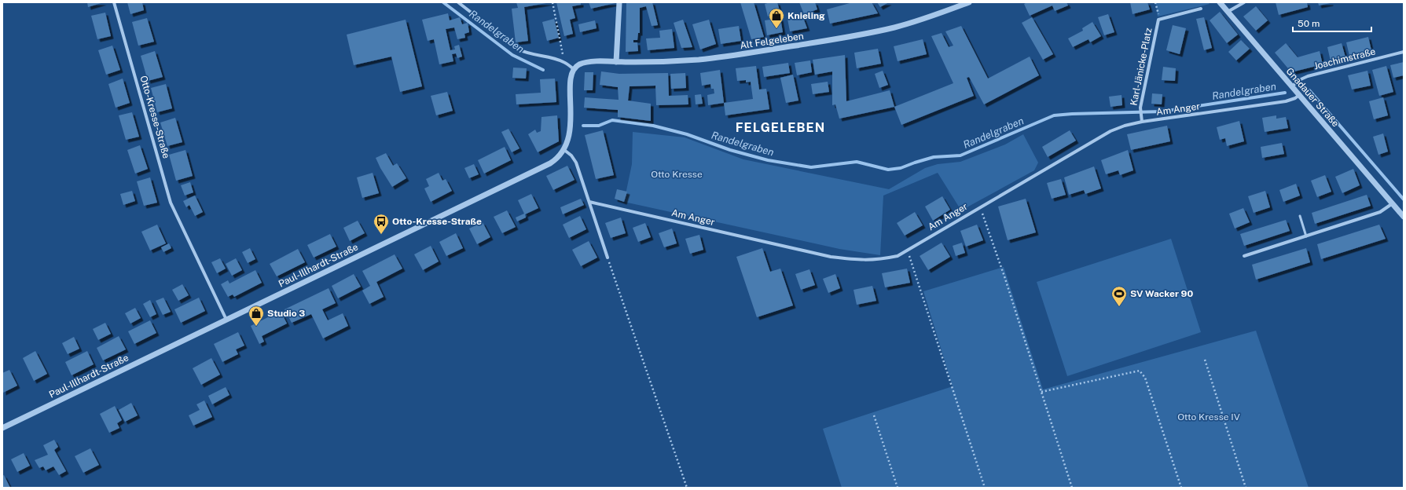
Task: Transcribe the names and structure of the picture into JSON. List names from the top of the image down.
{
  "streets": {
    "street": [
      "Alt Felgeleben",
      "Joachimstraße",
      "Karl-Jänicke-Platz",
      "Gnadauer Straße",
      "Am Anger",
      "Otto-Kresse-Straße",
      "Paul-Illhardt-Straße"
    ]
  },
  "crossings": [
    ["Alt Felgeleben", "Paul-Illhardt-Straße"],
    ["Joachimstraße", "Gnadauer Straße"],
    ["Karl-Jänicke-Platz", "Am Anger"],
    ["Gnadauer Straße", "Am Anger"],
    ["Otto-Kresse-Straße", "Paul-Illhardt-Straße"]
  ],
  "districts": ["FELGELEBEN"],
  "water": ["Randelgraben"],
  "parks": ["Otto Kresse", "Otto Kresse IV"],
  "places": {
    "shop": ["Knieling", "Studio 3"],
    "bus stop": ["Otto-Kresse-Straße"],
    "sports": ["SV Wacker 90"]
  },
  "scale_bar": "50 m"
}
